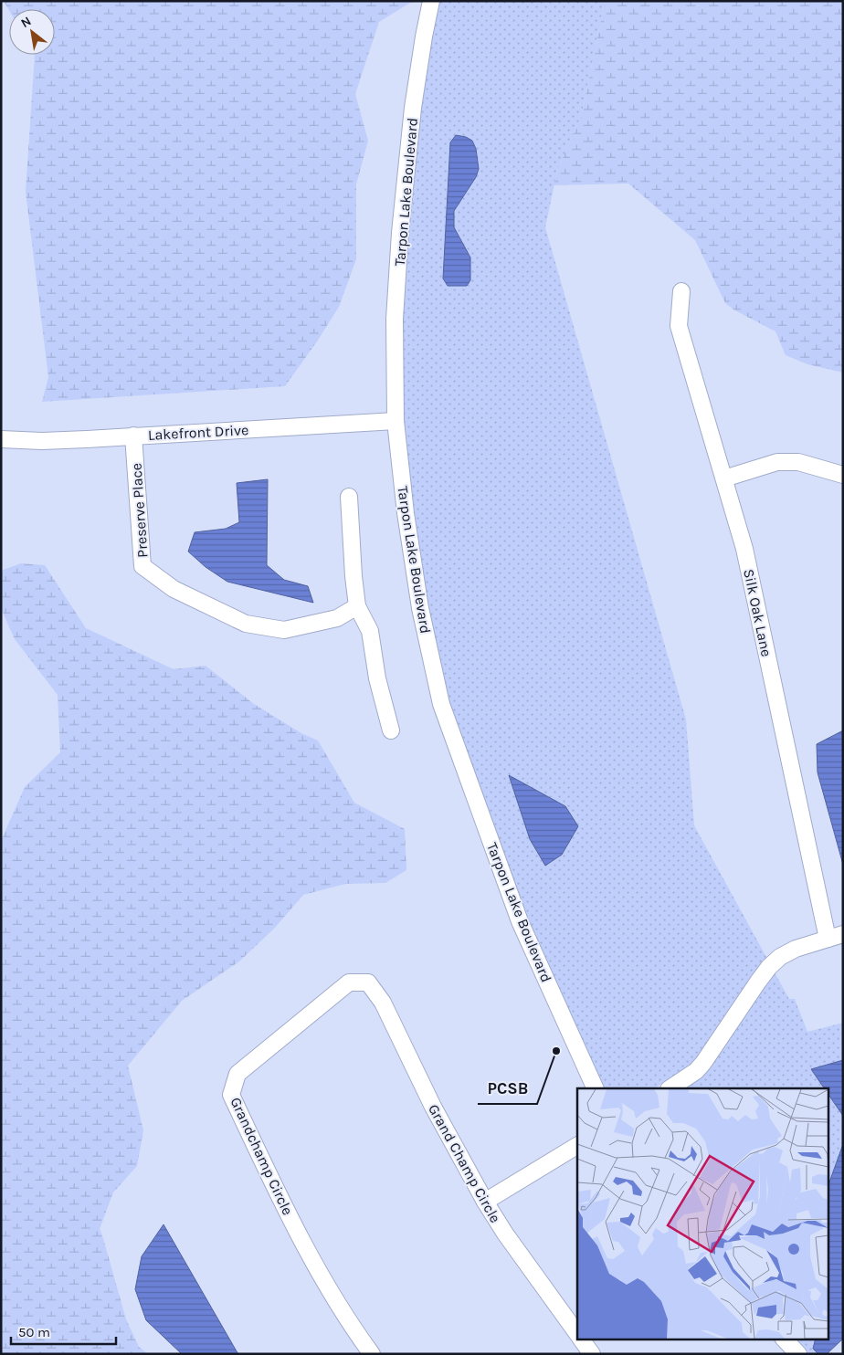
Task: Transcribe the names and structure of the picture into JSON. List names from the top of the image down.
{
  "streets": {
    "street": [
      "Tarpon Lake Boulevard",
      "Lakefront Drive",
      "Preserve Place",
      "Silk Oak Lane",
      "Grandchamp Circle",
      "Grand Champ Circle"
    ]
  },
  "crossings": [
    ["Tarpon Lake Boulevard", "Lakefront Drive"],
    ["Lakefront Drive", "Preserve Place"],
    ["Grandchamp Circle", "Grand Champ Circle"]
  ],
  "places": ["PCSB"],
  "scale_bar": "50 m",
  "north": "top left"
}
